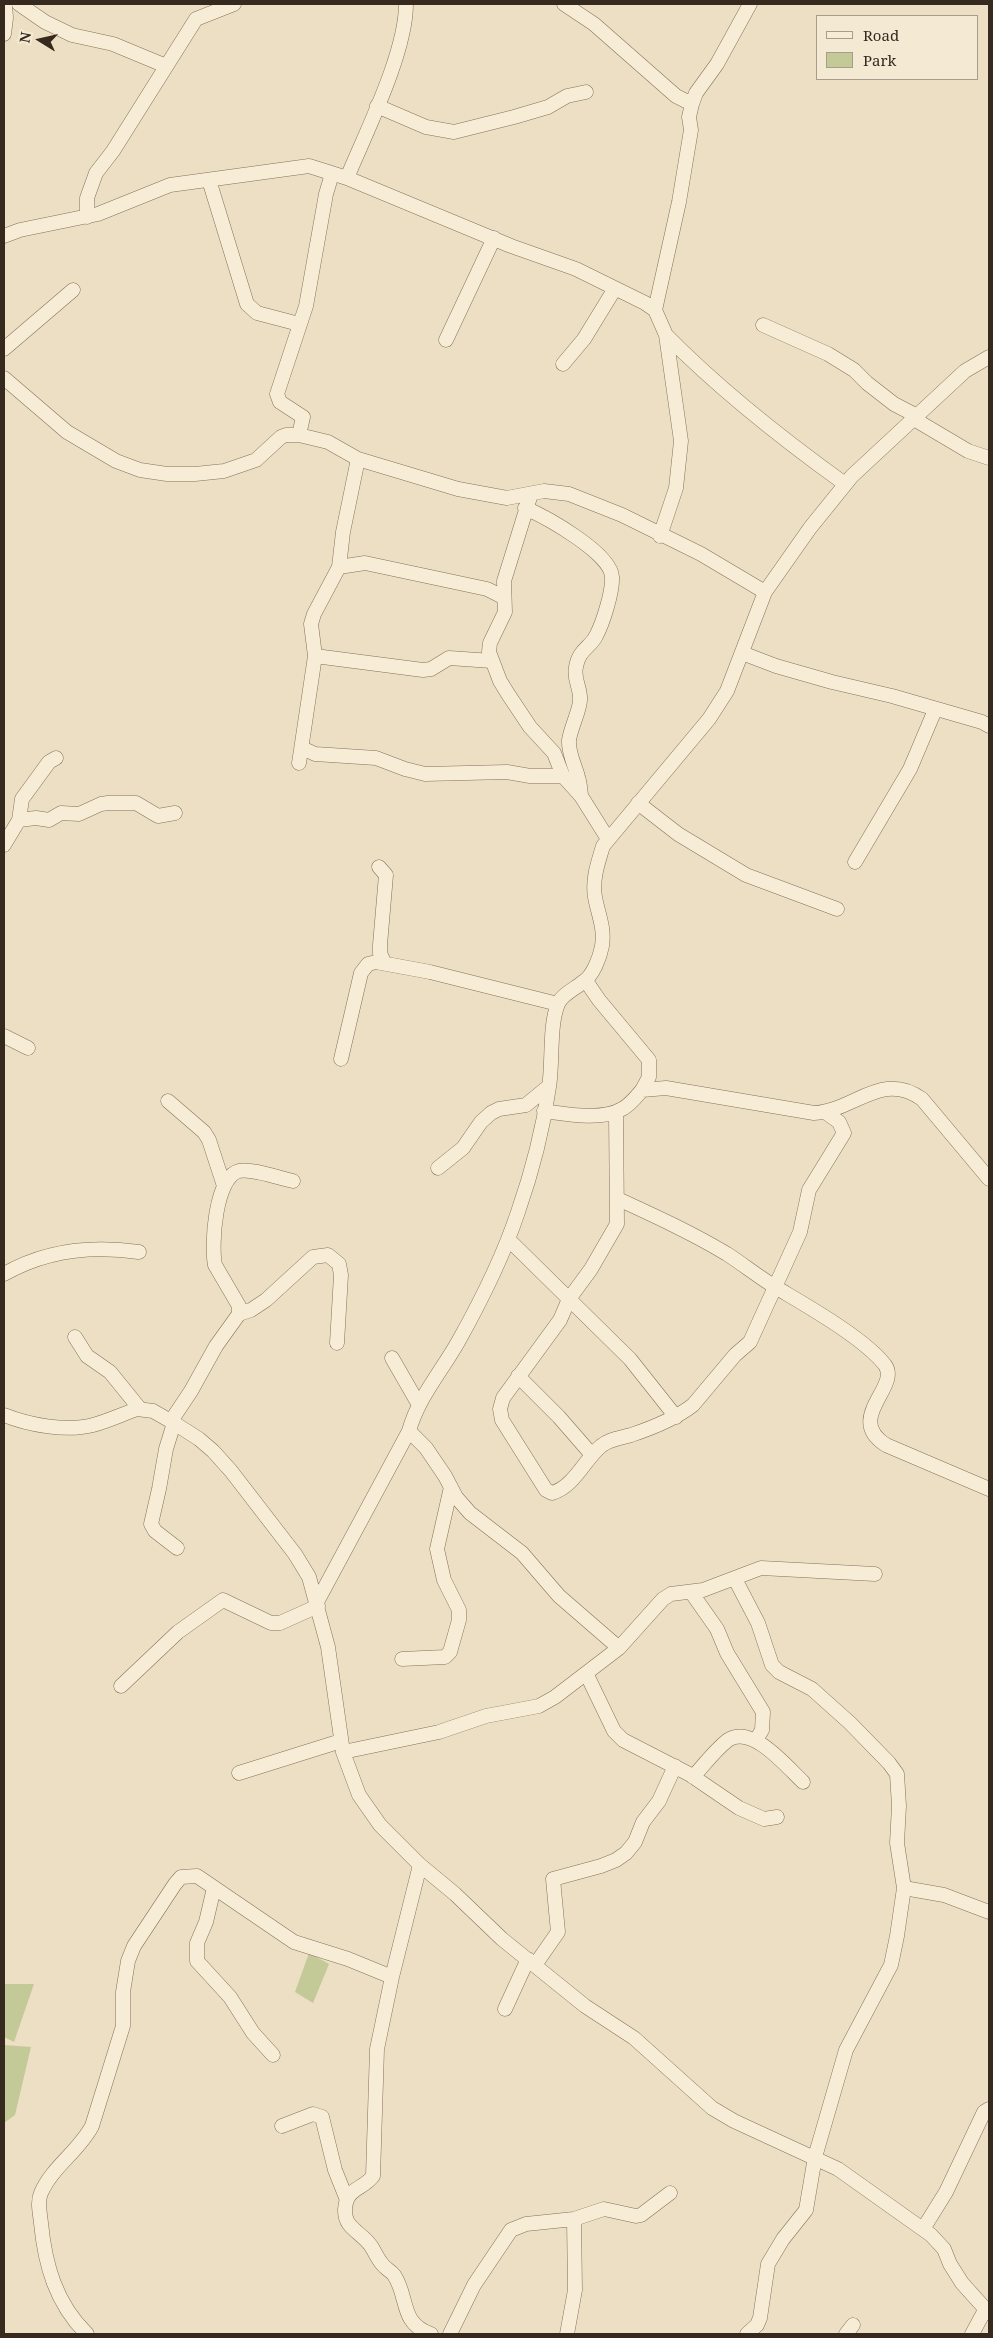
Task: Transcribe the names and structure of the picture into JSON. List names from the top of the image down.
{
  "legend": ["Road", "Park"],
  "north": "left"
}
